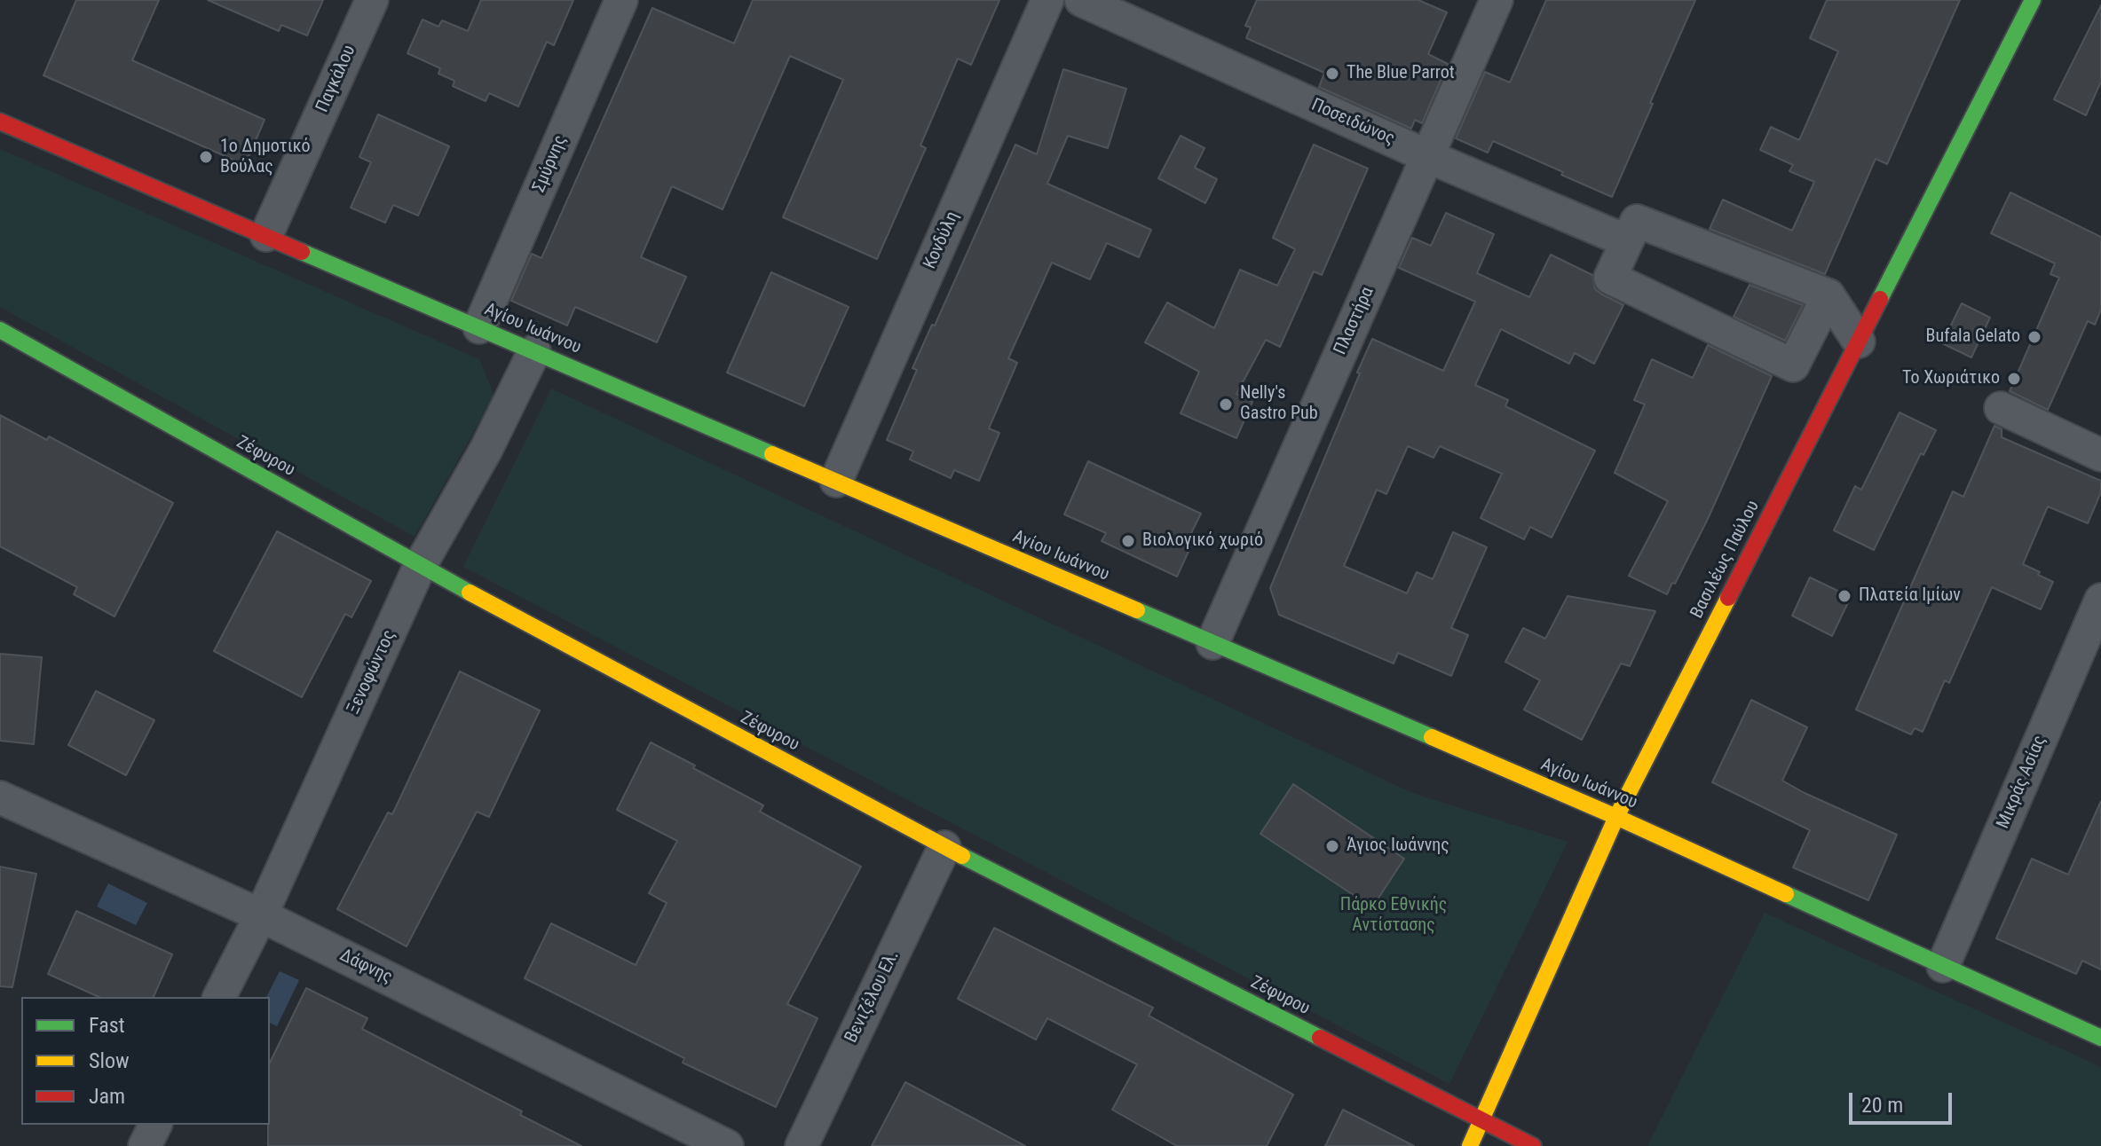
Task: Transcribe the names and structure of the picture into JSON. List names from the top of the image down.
{
  "streets": {
    "street": [
      "Παγκάλου",
      "Ποσειδώνος",
      "Σμύρνης",
      "Κονδύλη",
      "Πλαστήρα",
      "Αγίου Ιωάννου",
      "Ζέφυρου",
      "Βασιλέως Παύλου",
      "Ξενοφώντος",
      "Μικράς Ασίας",
      "Δάφνης",
      "Βενιζέλου Ελ."
    ]
  },
  "crossings": [
    ["Παγκάλου", "Αγίου Ιωάννου"],
    ["Ποσειδώνος", "Πλαστήρα"],
    ["Σμύρνης", "Αγίου Ιωάννου"],
    ["Κονδύλη", "Αγίου Ιωάννου"],
    ["Πλαστήρα", "Αγίου Ιωάννου"],
    ["Αγίου Ιωάννου", "Βασιλέως Παύλου"],
    ["Αγίου Ιωάννου", "Ξενοφώντος"],
    ["Αγίου Ιωάννου", "Μικράς Ασίας"],
    ["Ζέφυρου", "Βασιλέως Παύλου"],
    ["Ζέφυρου", "Ξενοφώντος"],
    ["Ζέφυρου", "Βενιζέλου Ελ."],
    ["Ξενοφώντος", "Δάφνης"]
  ],
  "parks": ["Πάρκο Εθνικής Αντίστασης"],
  "places": [
    "The Blue Parrot",
    "1ο Δημοτικό Βούλας",
    "Bufala Gelato",
    "Το Χωριάτικο",
    "Nelly's Gastro Pub",
    "Βιολογικό χωριό",
    "Πλατεία Ιμίων",
    "Άγιος Ιωάννης"
  ],
  "legend": ["Fast", "Slow", "Jam"],
  "scale_bar": "20 m"
}
